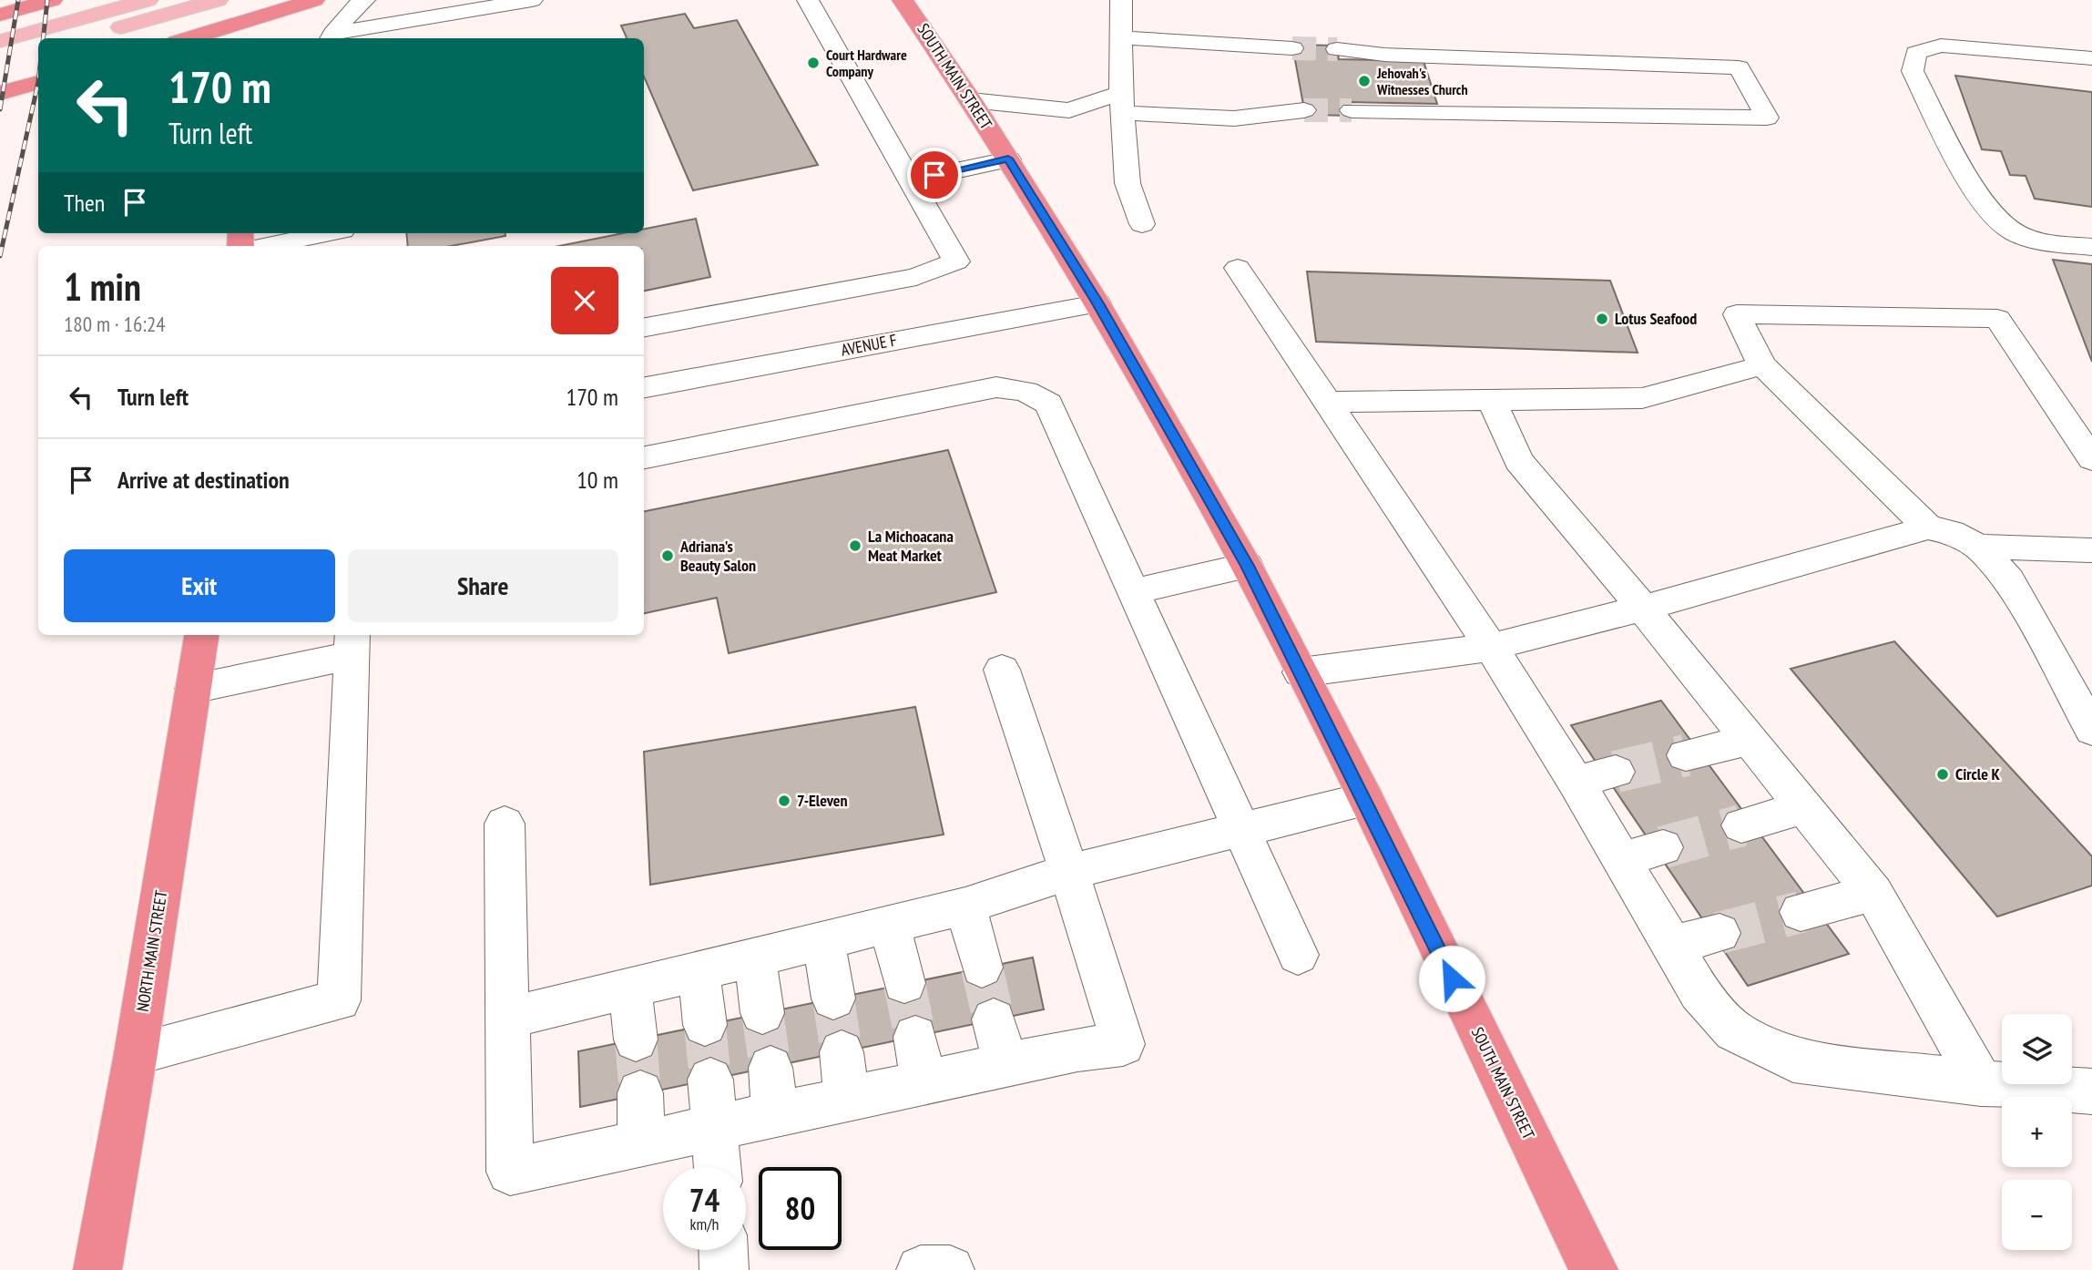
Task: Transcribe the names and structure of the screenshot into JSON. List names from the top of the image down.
{
  "streets": {
    "highway": ["SOUTH MAIN STREET", "NORTH MAIN STREET"],
    "street": ["AVENUE F"]
  },
  "crossings": [
    ["SOUTH MAIN STREET", "AVENUE F"]
  ],
  "places": [
    "Court Hardware Company",
    "Jehovah's Witnesses Church",
    "Lotus Seafood",
    "La Michoacana Meat Market",
    "Adriana's Beauty Salon",
    "Circle K",
    "7-Eleven"
  ],
  "page": {
    "turn": ["170 m", "Turn left"],
    "then": "Then",
    "heading": ["1 min", "180 m · 16:24"],
    "list": [
      {
        "name": "Turn left",
        "value": "170 m"
      },
      {
        "name": "Arrive at destination",
        "value": "10 m"
      }
    ],
    "buttons": ["Exit", "Share"],
    "map_buttons": ["+", "−"],
    "speed": "74 km/h",
    "limit": "80"
  }
}
